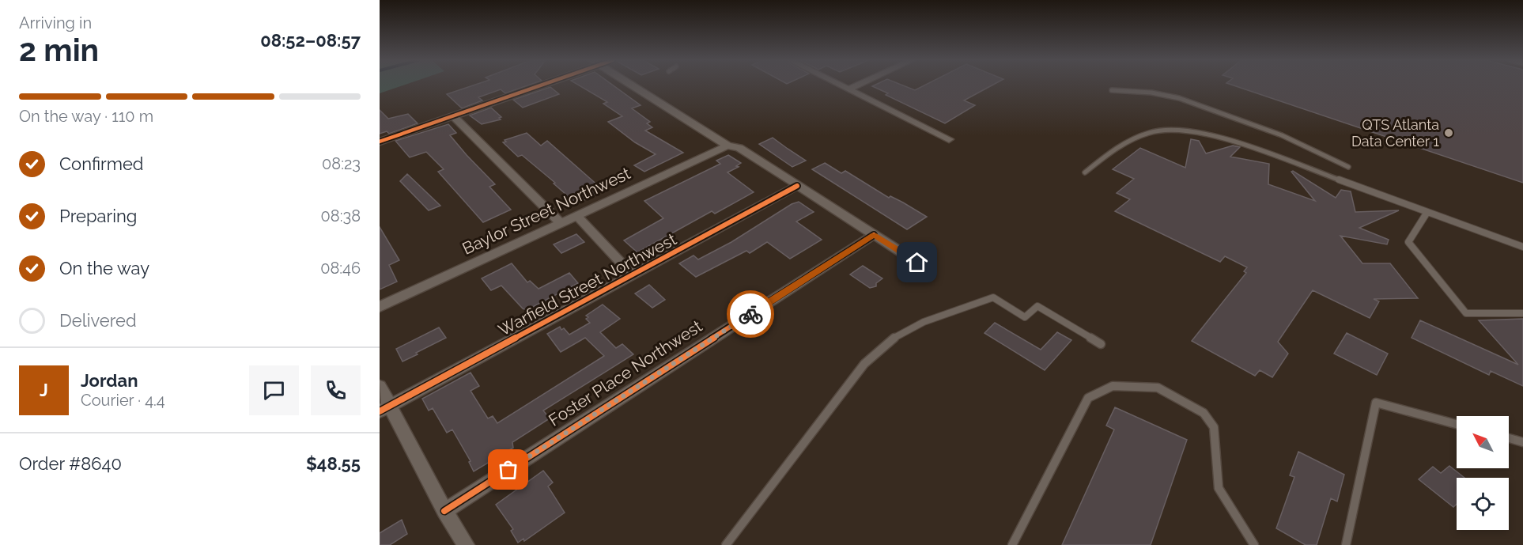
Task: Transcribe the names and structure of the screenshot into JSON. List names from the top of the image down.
{
  "streets": {
    "street": ["Baylor Street Northwest", "Warfield Street Northwest", "Foster Place Northwest"]
  },
  "places": ["QTS Atlanta Data Center 1"],
  "north": "top left",
  "page": {
    "heading": ["2 min", "Arriving in", "08:52–08:57"],
    "panel": [
      "Jordan",
      "Courier · 4.4",
      "Order #8640",
      "$48.55"
    ],
    "bar": "On the way · 110 m",
    "list": [
      ["Confirmed", "08:23"],
      ["Preparing", "08:38"],
      ["On the way", "08:46"],
      "Delivered"
    ],
    "round": "J"
  }
}
